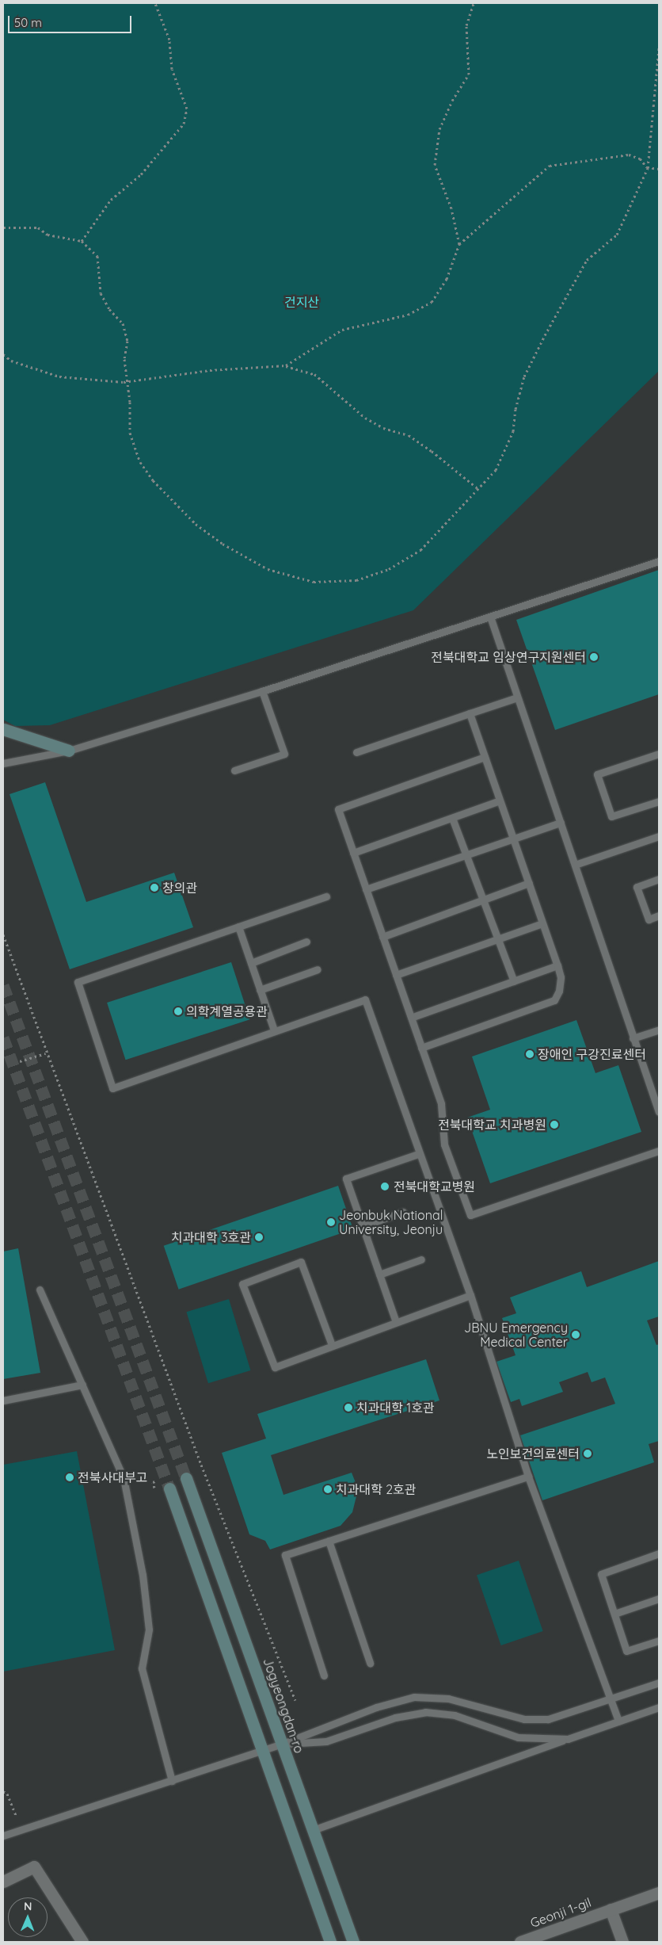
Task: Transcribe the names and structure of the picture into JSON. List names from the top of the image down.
{
  "streets": {
    "street": ["Jogyeongdan-ro", "Geonji 1-gil"]
  },
  "parks": ["건지산"],
  "places": [
    "전북대학교 임상연구지원센터",
    "창의관",
    "의학계열공용관",
    "장애인 구강진료센터",
    "전북대학교 치과병원",
    "전북대학교병원",
    "Jeonbuk National University, Jeonju",
    "치과대학 3호관",
    "JBNU Emergency Medical Center",
    "치과대학 1호관",
    "노인보건의료센터",
    "전북사대부고",
    "치과대학 2호관"
  ],
  "scale_bar": "50 m",
  "north": "top"
}
